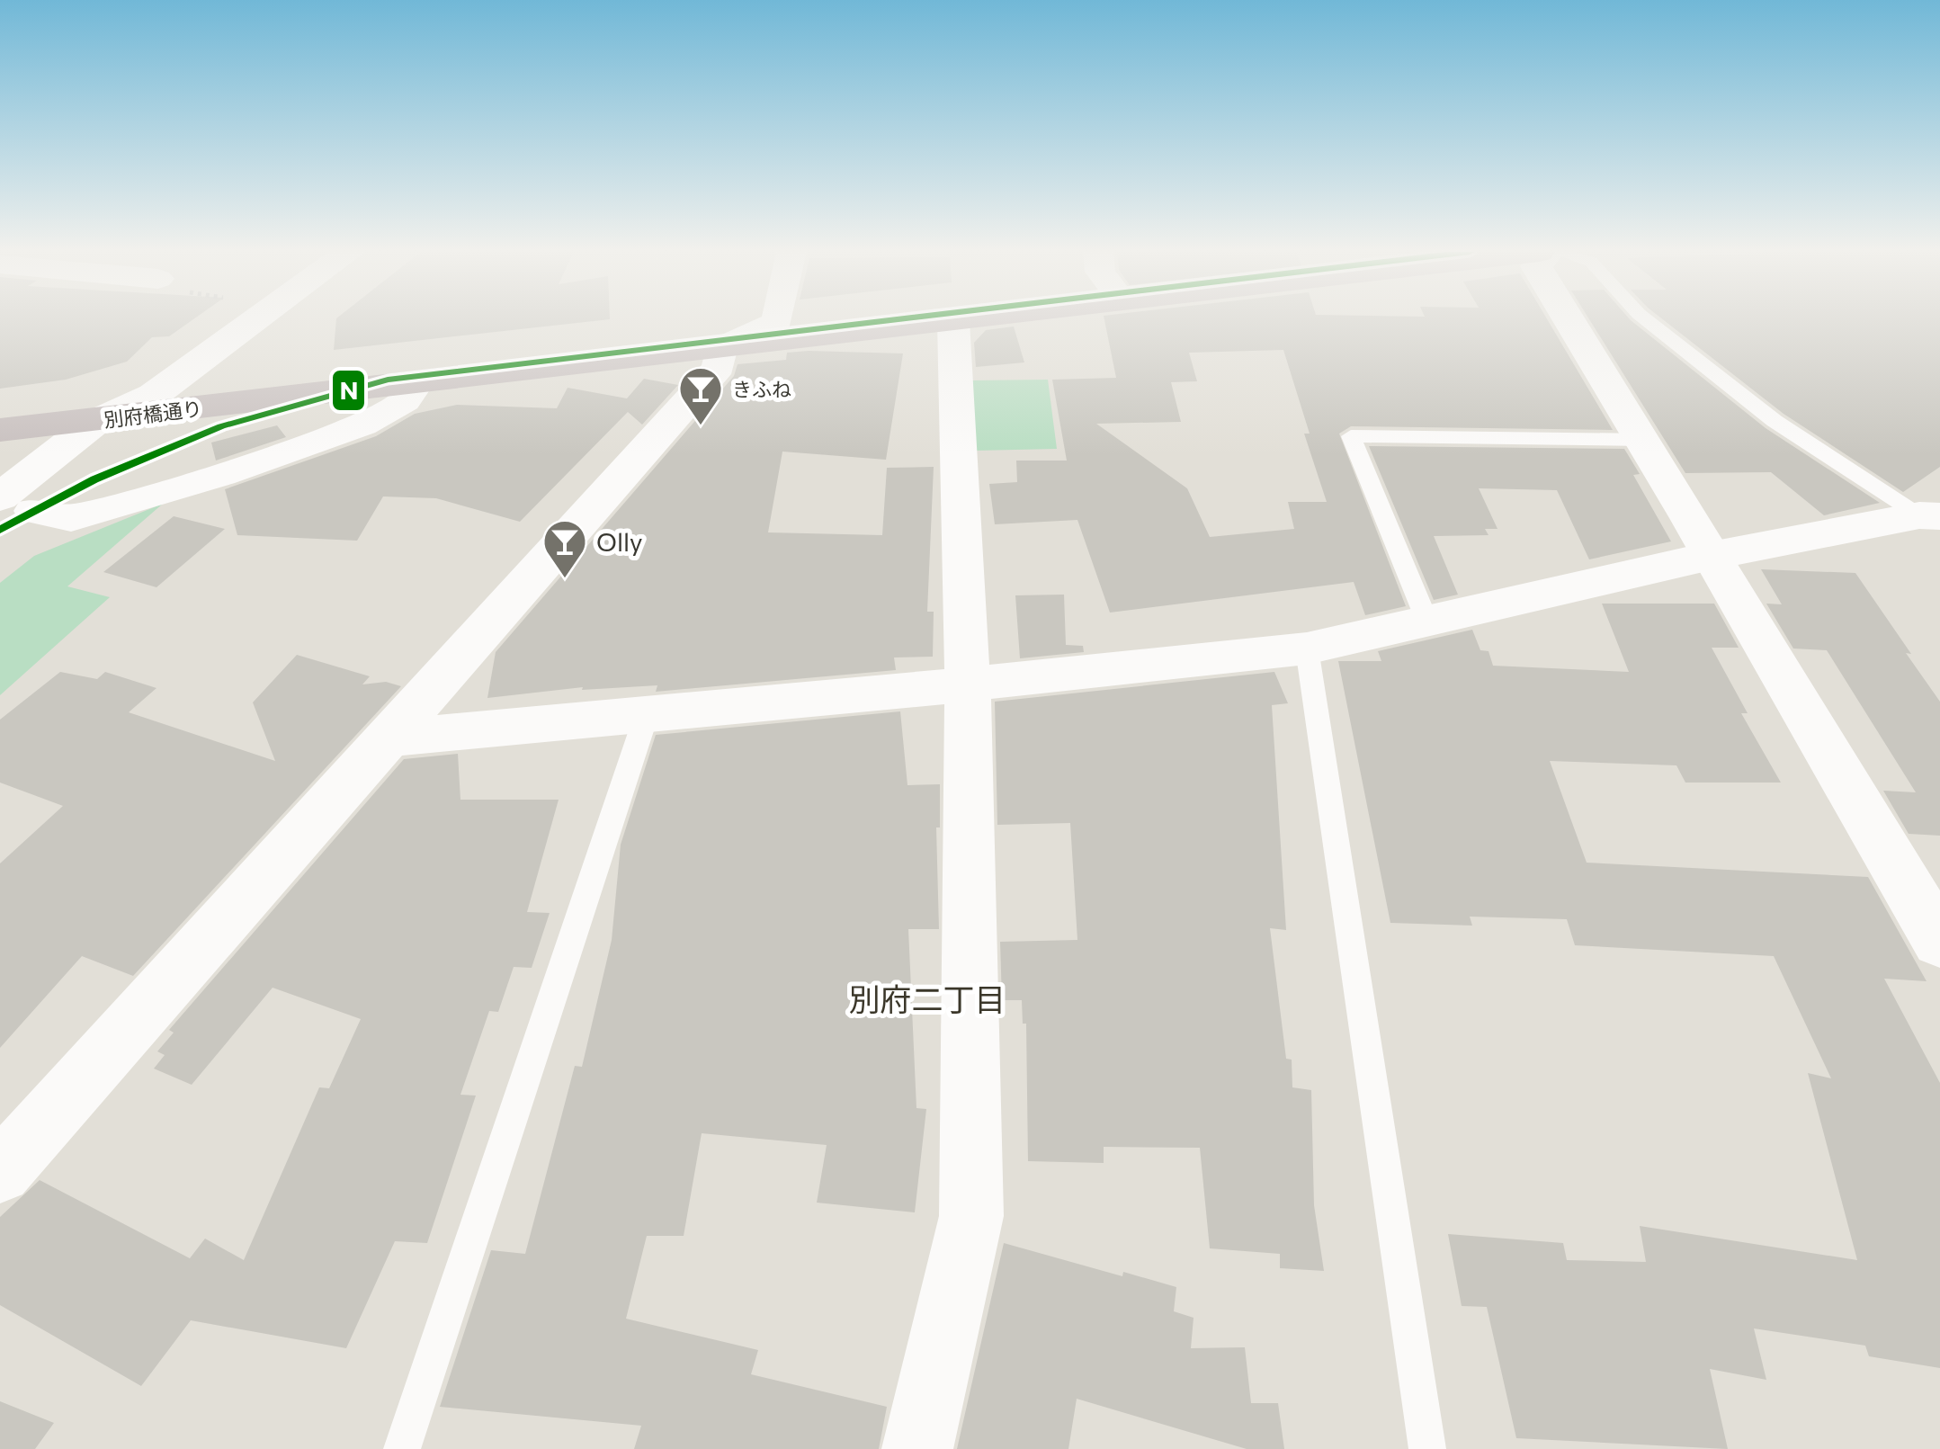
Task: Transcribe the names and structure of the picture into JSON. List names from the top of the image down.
{
  "streets": {
    "highway": ["別府橋通り"]
  },
  "districts": ["別府二丁目"],
  "places": {
    "bar": ["きふね", "Olly"]
  },
  "lines": ["transit line N"]
}
